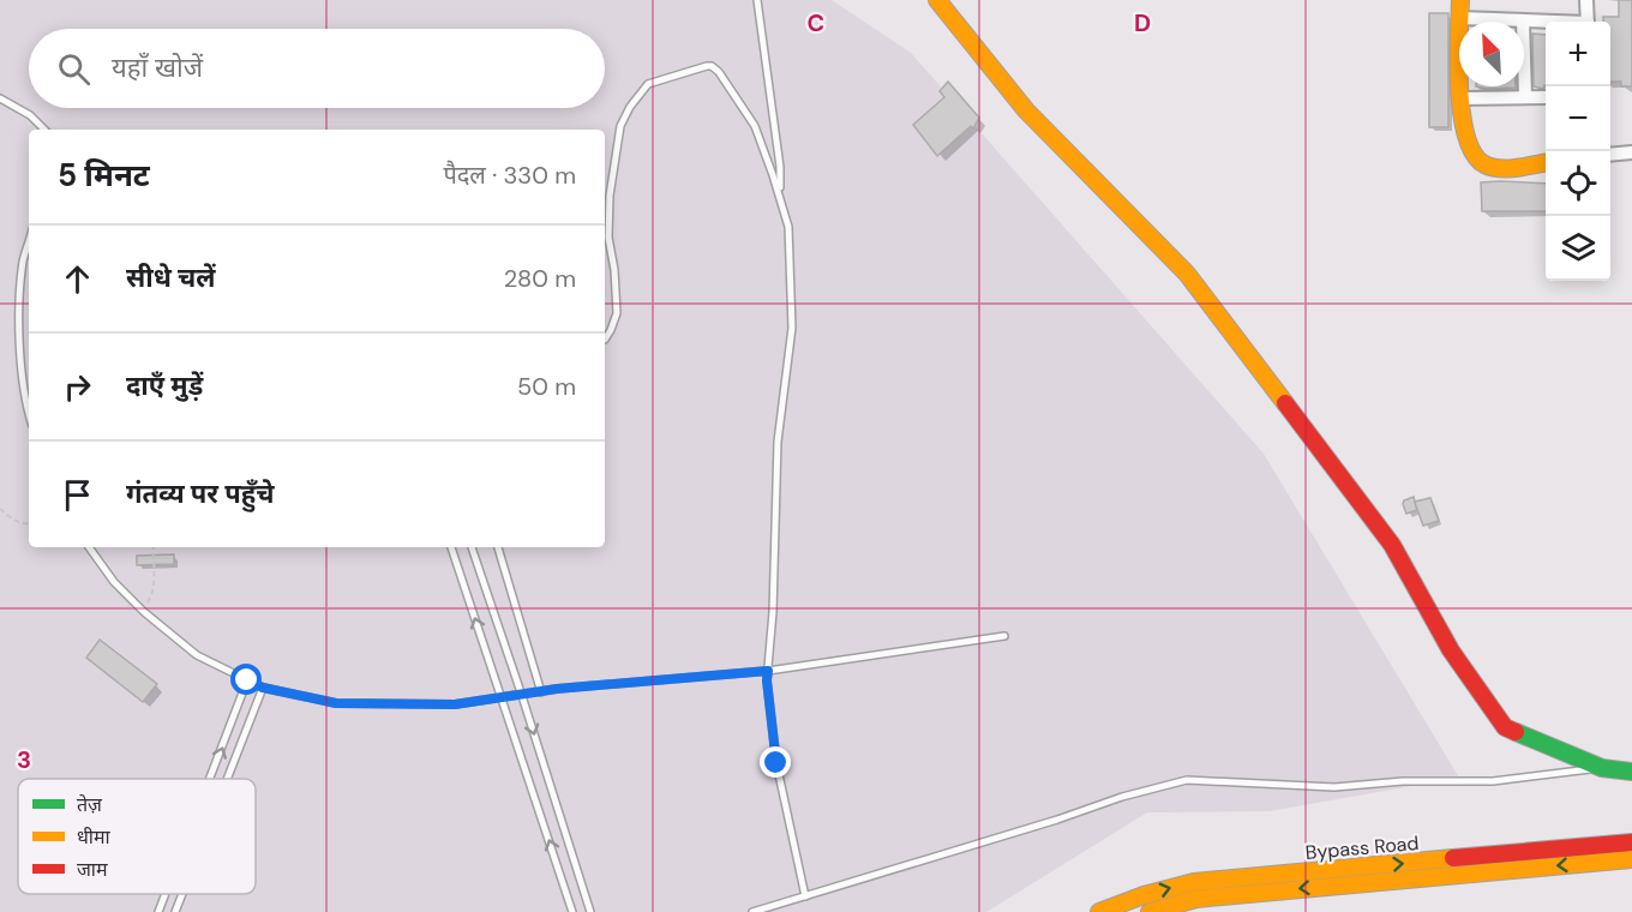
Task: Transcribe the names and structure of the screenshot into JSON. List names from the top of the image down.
{
  "streets": {
    "street": ["Bypass Road"]
  },
  "legend": ["तेज़", "धीमा", "जाम"],
  "north": "top left",
  "page": {
    "map_buttons": ["+", "−"],
    "search": "यहाँ खोजें",
    "heading": ["5 मिनट", "पैदल · 330 m"],
    "list": [
      ["सीधे चलें", "280 m"],
      ["दाएँ मुड़ें", "50 m"],
      "गंतव्य पर पहुँचे"
    ]
  },
  "grid": {
    "columns": ["C", "D"],
    "rows": ["3"]
  }
}
